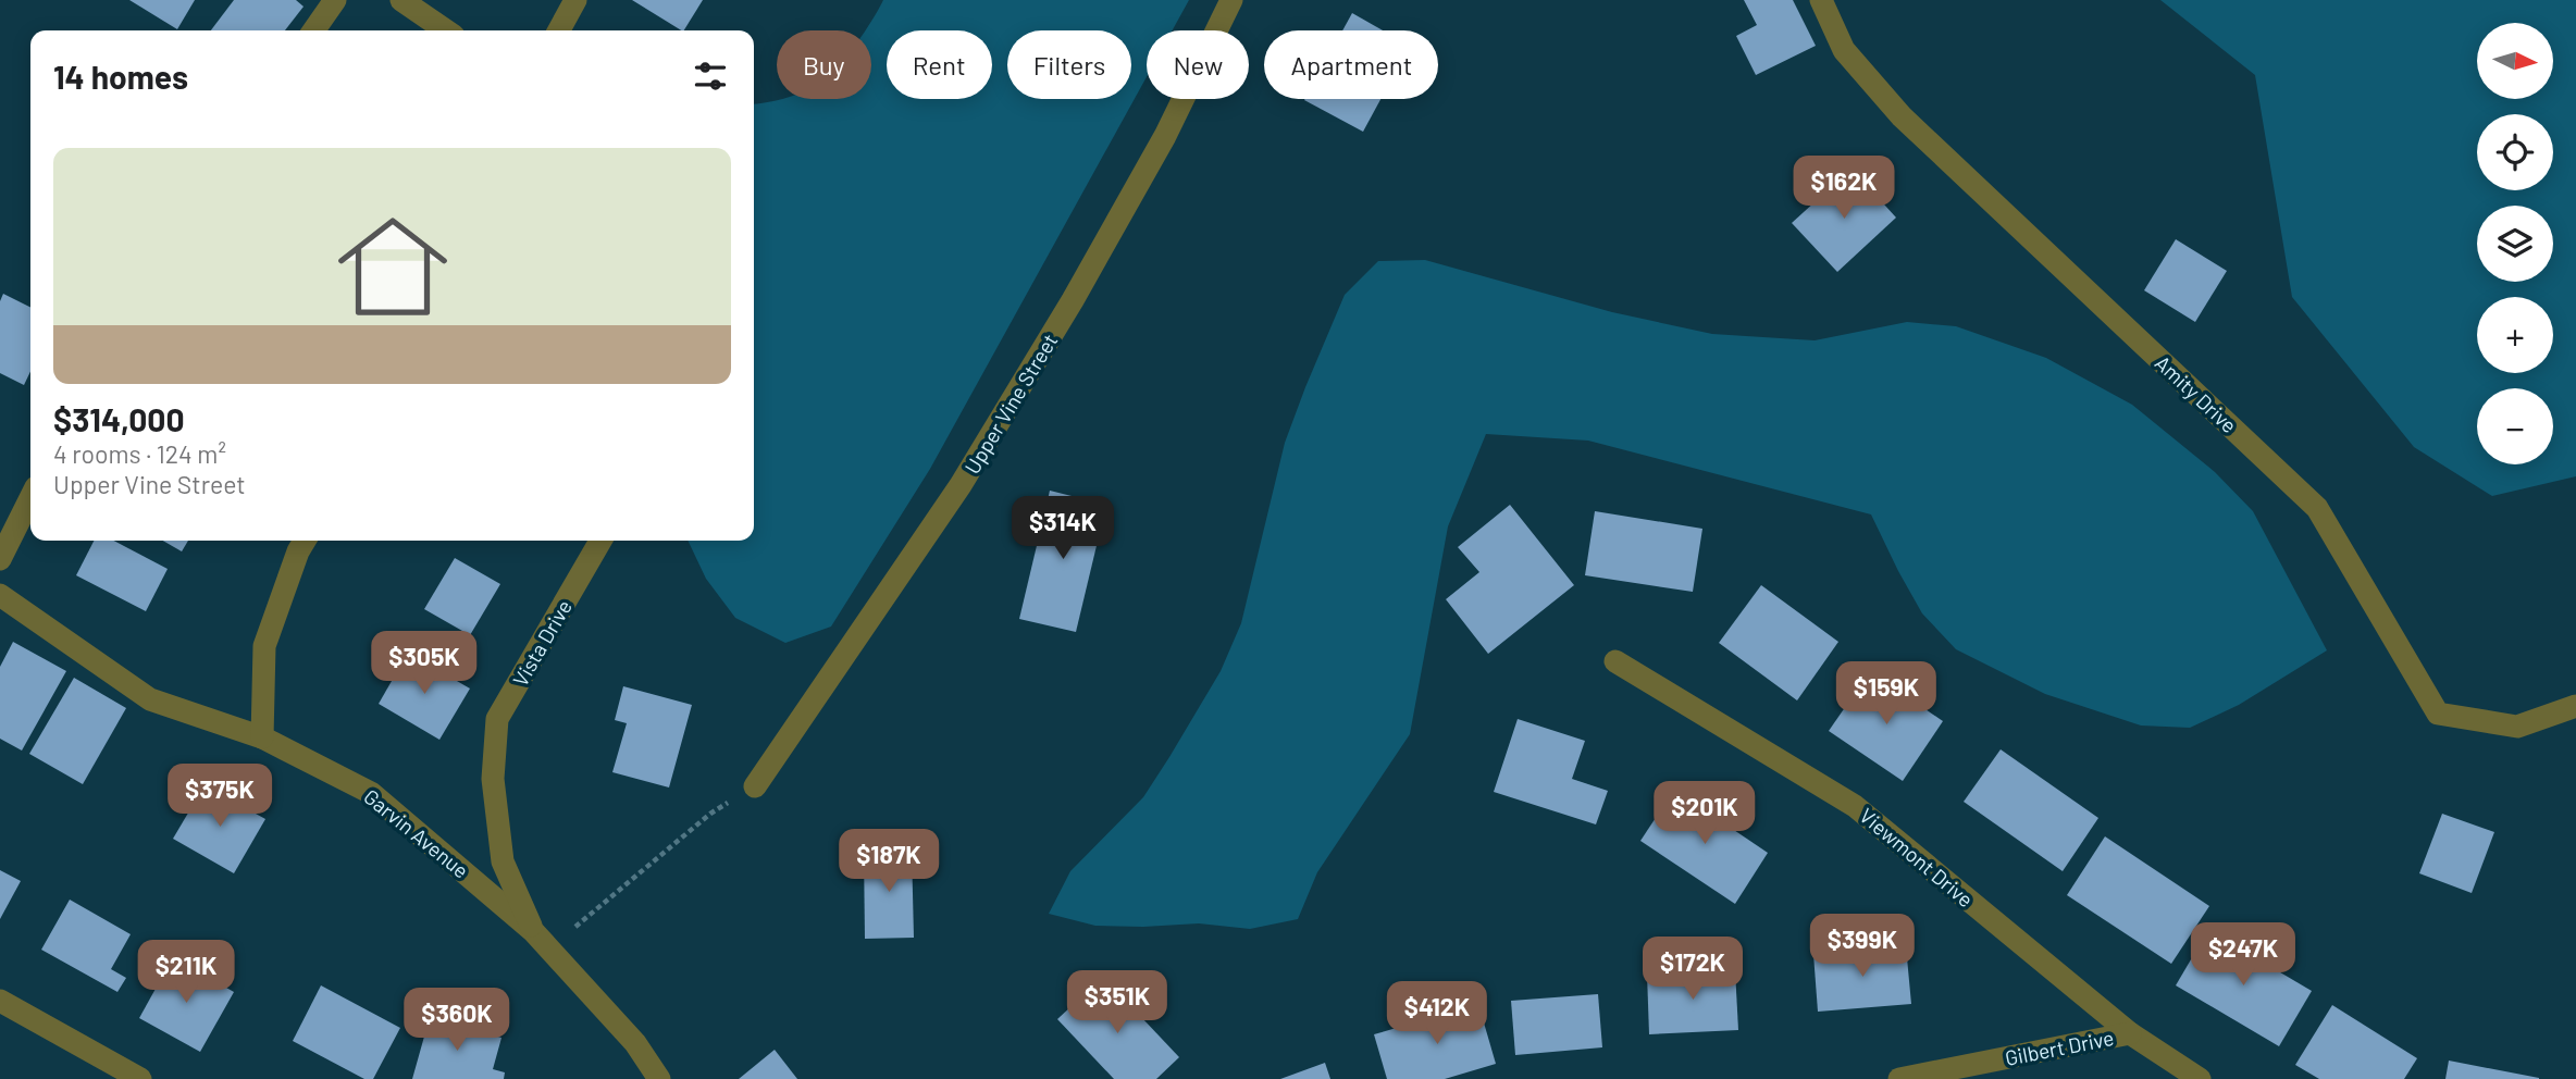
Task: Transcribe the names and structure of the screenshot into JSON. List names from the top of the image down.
{
  "streets": {
    "street": [
      "Amity Drive",
      "Upper Vine Street",
      "Vista Drive",
      "Garvin Avenue",
      "Viewmont Drive",
      "Gilbert Drive"
    ]
  },
  "crossings": [
    ["Vista Drive", "Garvin Avenue"],
    ["Viewmont Drive", "Gilbert Drive"]
  ],
  "north": "right",
  "page": {
    "map_buttons": ["+", "−"],
    "chip": [
      "Buy",
      "Rent",
      "Filters",
      "New",
      "Apartment"
    ],
    "heading": "14 homes",
    "list": [
      {
        "name": "$314,000",
        "note": "4 rooms · 124 m² · Upper Vine Street"
      }
    ],
    "price": [
      "$162K",
      "$314K",
      "$305K",
      "$159K",
      "$375K",
      "$201K",
      "$187K",
      "$399K",
      "$247K",
      "$172K",
      "$211K",
      "$351K",
      "$412K",
      "$360K"
    ]
  }
}
